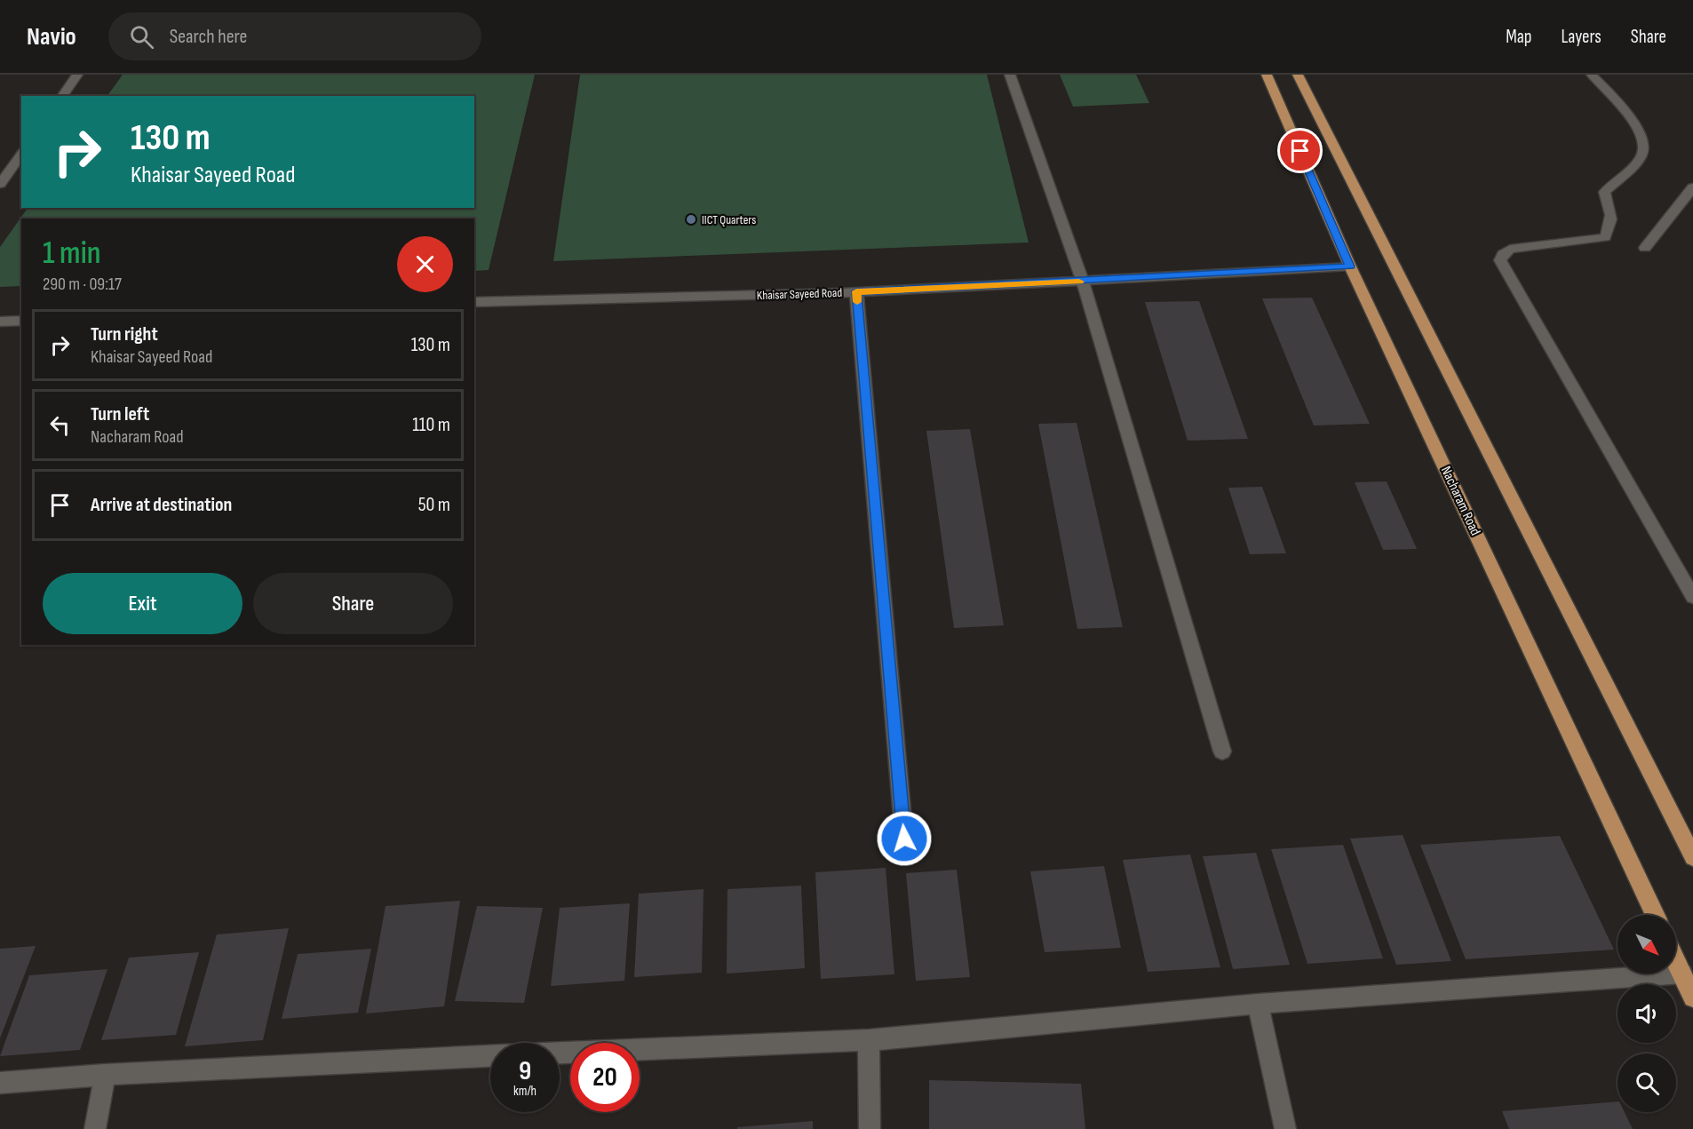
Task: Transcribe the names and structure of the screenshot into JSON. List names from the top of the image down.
{
  "streets": {
    "main road": ["Nacharam Road"],
    "street": ["Khaisar Sayeed Road"]
  },
  "crossings": [
    ["Khaisar Sayeed Road", "Nacharam Road"]
  ],
  "places": ["IICT Quarters"],
  "north": "bottom right",
  "page": {
    "header": "Navio",
    "search": "Search here",
    "nav": ["Map", "Layers", "Share"],
    "turn": ["130 m", "Khaisar Sayeed Road"],
    "heading": ["1 min", "290 m · 09:17"],
    "list": [
      {
        "name": "Turn right",
        "note": "Khaisar Sayeed Road",
        "value": "130 m"
      },
      {
        "name": "Turn left",
        "note": "Nacharam Road",
        "value": "110 m"
      },
      {
        "name": "Arrive at destination",
        "value": "50 m"
      }
    ],
    "buttons": ["Exit", "Share"],
    "speed": "9 km/h",
    "limit": "20"
  }
}
